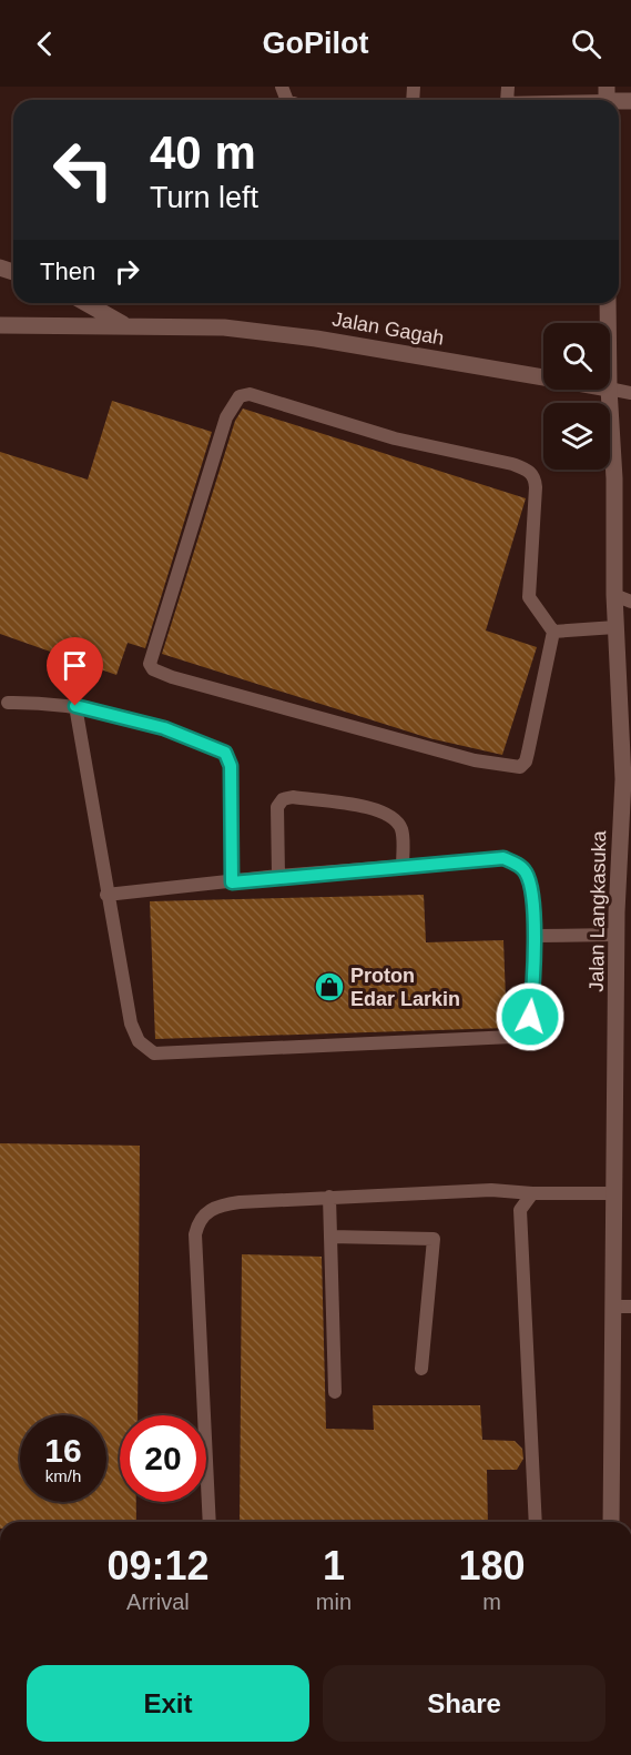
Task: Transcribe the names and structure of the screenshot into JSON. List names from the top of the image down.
{
  "streets": {
    "main road": ["Jalan Gagah", "Jalan Langkasuka"]
  },
  "places": {
    "shop": ["Proton Edar Larkin"]
  },
  "page": {
    "header": "GoPilot",
    "turn": ["40 m", "Turn left"],
    "then": "Then",
    "speed": "16 km/h",
    "limit": "20",
    "eta": [
      "09:12",
      "Arrival",
      "1",
      "min",
      "180",
      "m"
    ],
    "buttons": ["Exit", "Share"]
  }
}
